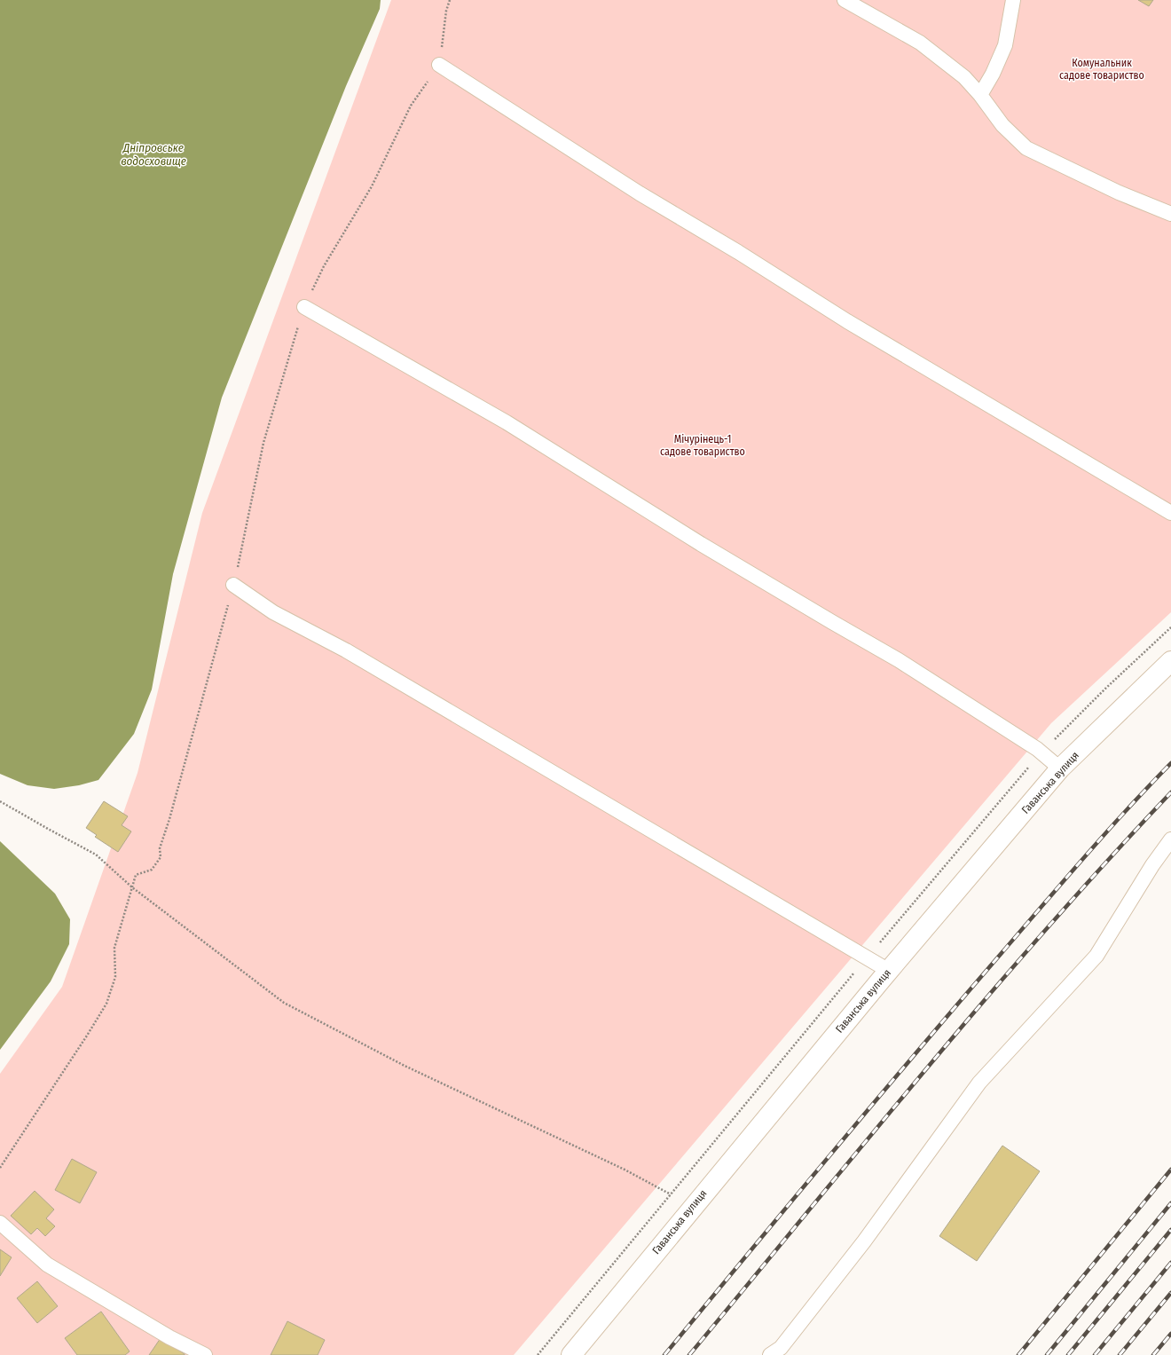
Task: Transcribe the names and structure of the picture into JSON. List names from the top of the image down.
{
  "streets": {
    "main road": ["Гаванська вулиця"]
  },
  "water": ["Дніпровське водосховище"],
  "parks": ["Комунальник садове товариство", "Мічурінець-1 садове товариство"]
}
